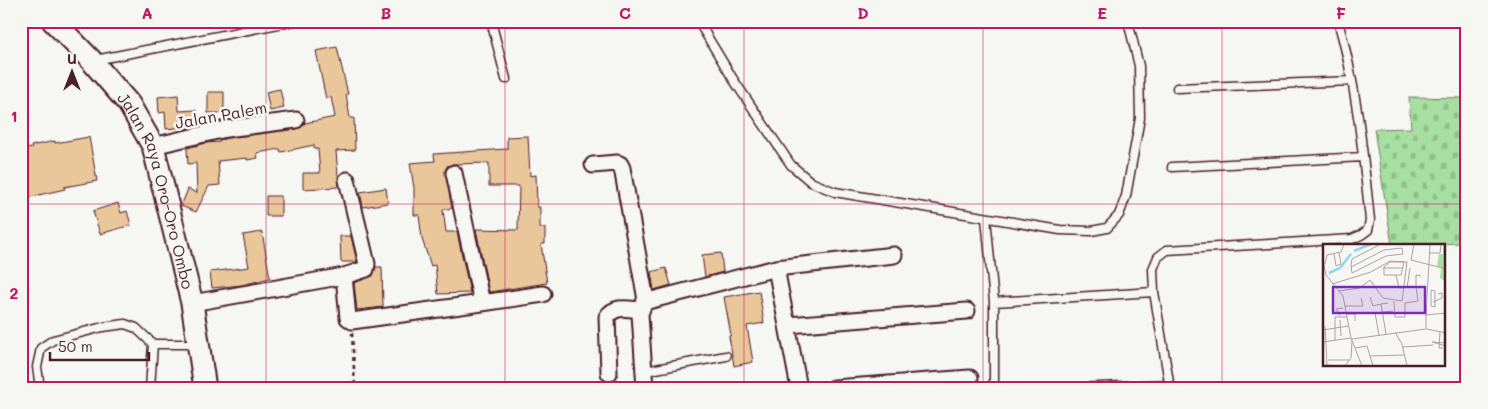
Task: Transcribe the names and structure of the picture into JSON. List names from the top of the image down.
{
  "streets": {
    "main road": ["Jalan Raya Oro-Oro Ombo"],
    "street": ["Jalan Palem"]
  },
  "crossings": [
    ["Jalan Palem", "Jalan Raya Oro-Oro Ombo"]
  ],
  "scale_bar": "50 m",
  "north": "top",
  "grid": {
    "columns": [
      "A",
      "B",
      "C",
      "D",
      "E",
      "F"
    ],
    "rows": ["1", "2"]
  }
}
